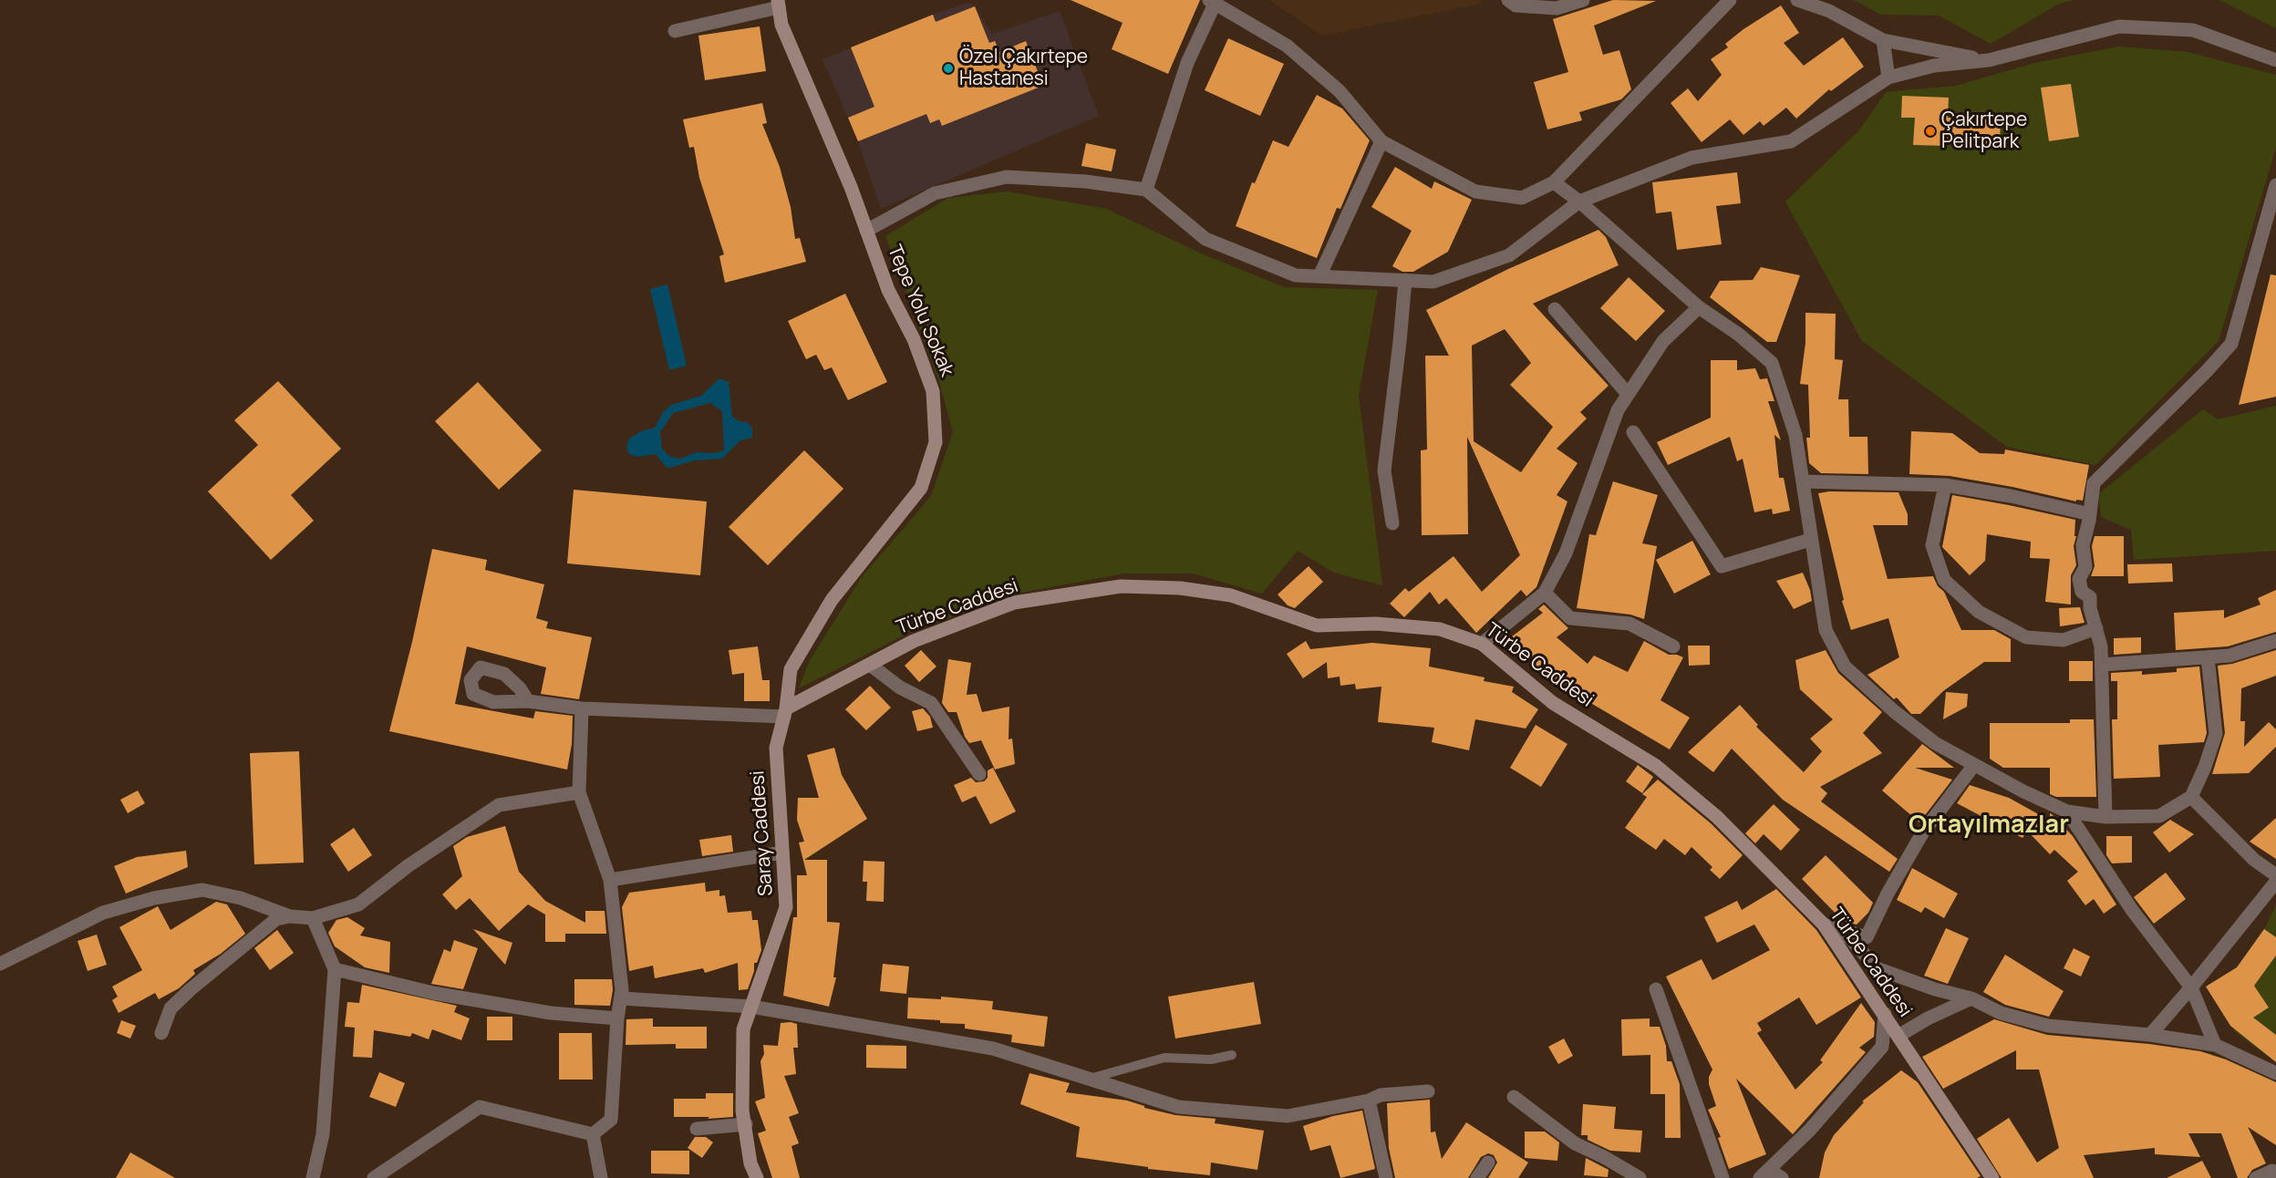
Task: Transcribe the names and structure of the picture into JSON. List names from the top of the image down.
{
  "streets": {
    "street": ["Tepe Yolu Sokak", "Türbe Caddesi", "Saray Caddesi"]
  },
  "crossings": [
    ["Tepe Yolu Sokak", "Türbe Caddesi"],
    ["Tepe Yolu Sokak", "Saray Caddesi"],
    ["Türbe Caddesi", "Saray Caddesi"]
  ],
  "districts": ["Ortayılmazlar"],
  "places": ["Özel Çakırtepe Hastanesi", "Çakırtepe Pelitpark"]
}
